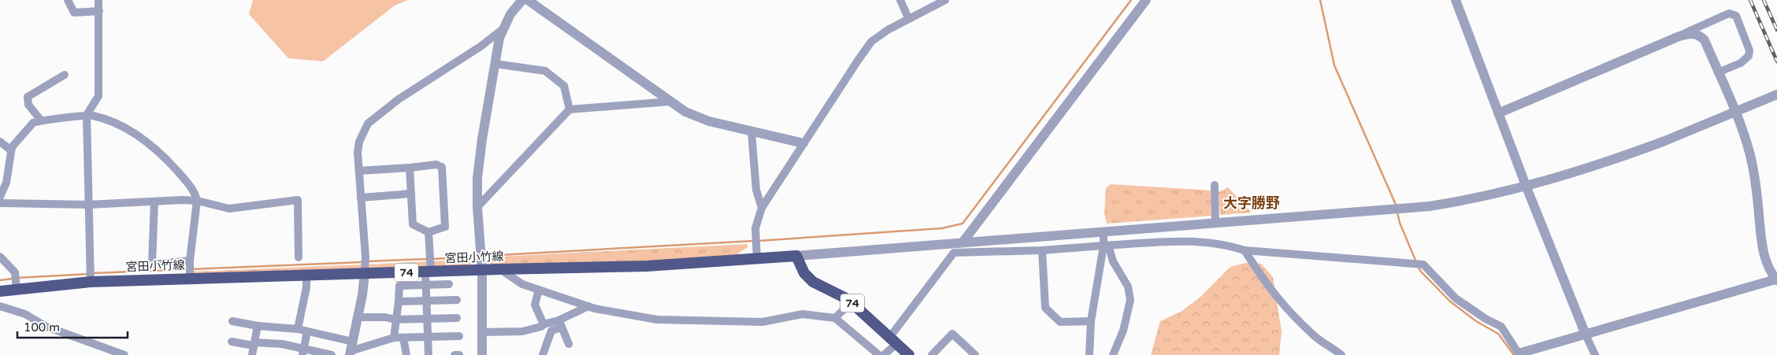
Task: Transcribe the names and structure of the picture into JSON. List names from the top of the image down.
{
  "streets": {
    "main road": ["宮田小竹線", "74"]
  },
  "crossings": [
    ["宮田小竹線", "74"]
  ],
  "districts": ["大字勝野"],
  "scale_bar": "100 m"
}
